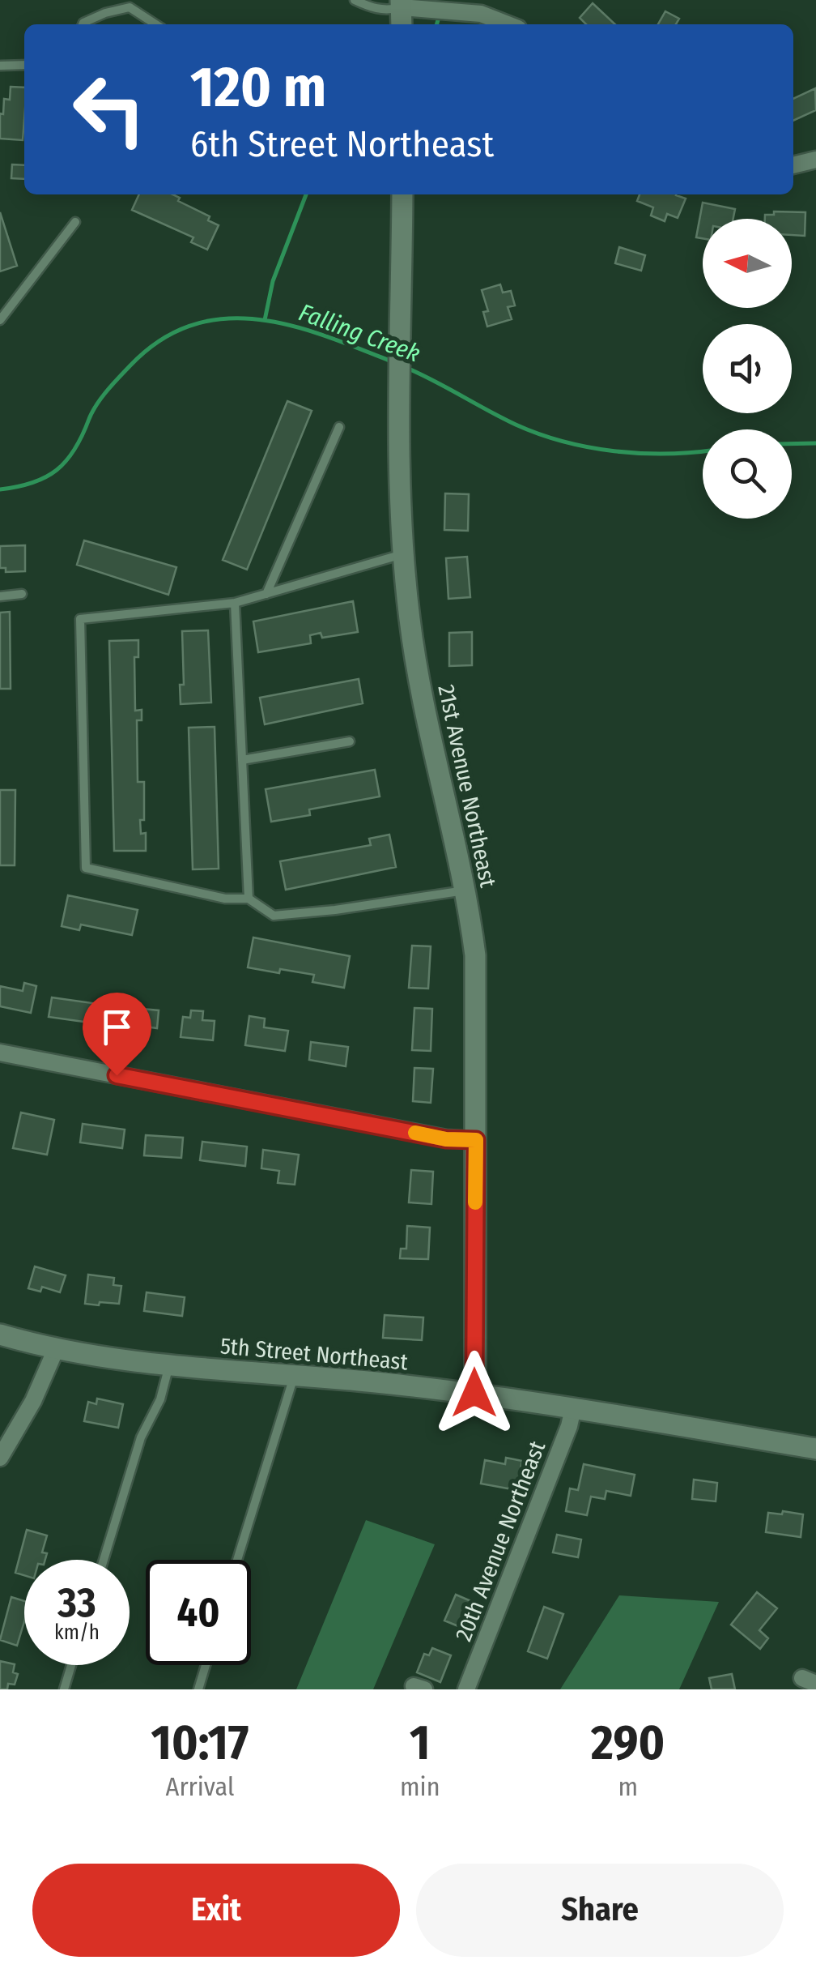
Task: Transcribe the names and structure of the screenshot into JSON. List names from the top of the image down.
{
  "streets": {
    "street": ["21st Avenue Northeast", "5th Street Northeast", "20th Avenue Northeast"]
  },
  "crossings": [
    ["21st Avenue Northeast", "5th Street Northeast"],
    ["5th Street Northeast", "20th Avenue Northeast"]
  ],
  "water": ["Falling Creek"],
  "north": "left",
  "page": {
    "turn": ["120 m", "6th Street Northeast"],
    "speed": "33 km/h",
    "limit": "40",
    "eta": [
      "10:17",
      "Arrival",
      "1",
      "min",
      "290",
      "m"
    ],
    "buttons": ["Exit", "Share"]
  }
}
